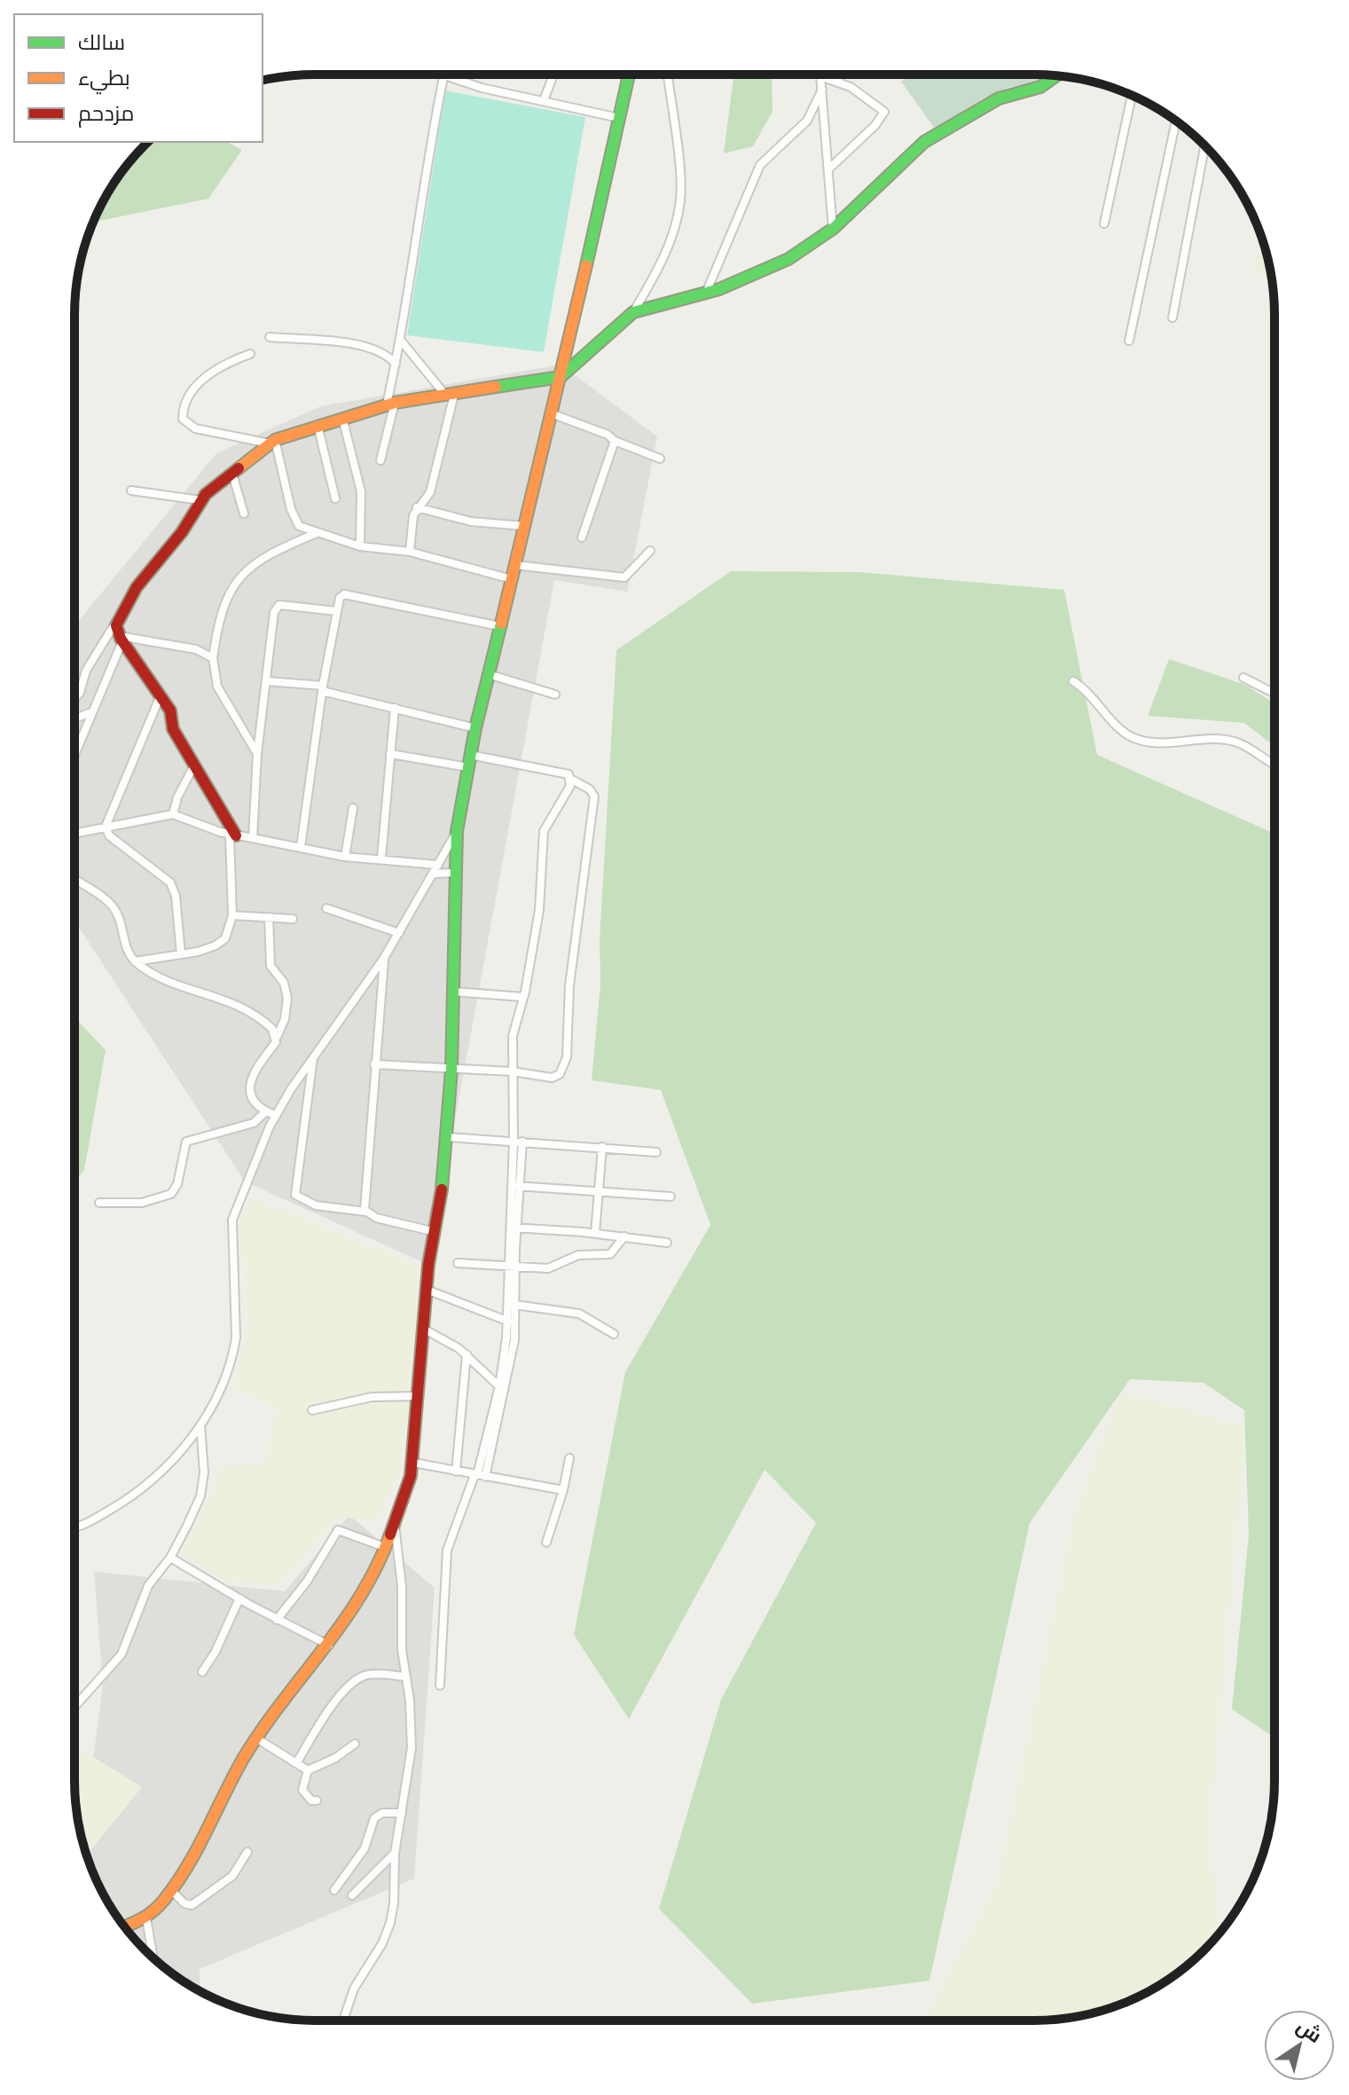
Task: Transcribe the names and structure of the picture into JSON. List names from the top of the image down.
{
  "legend": ["سالك", "بطيء", "مزدحم"],
  "north": "top right"
}
